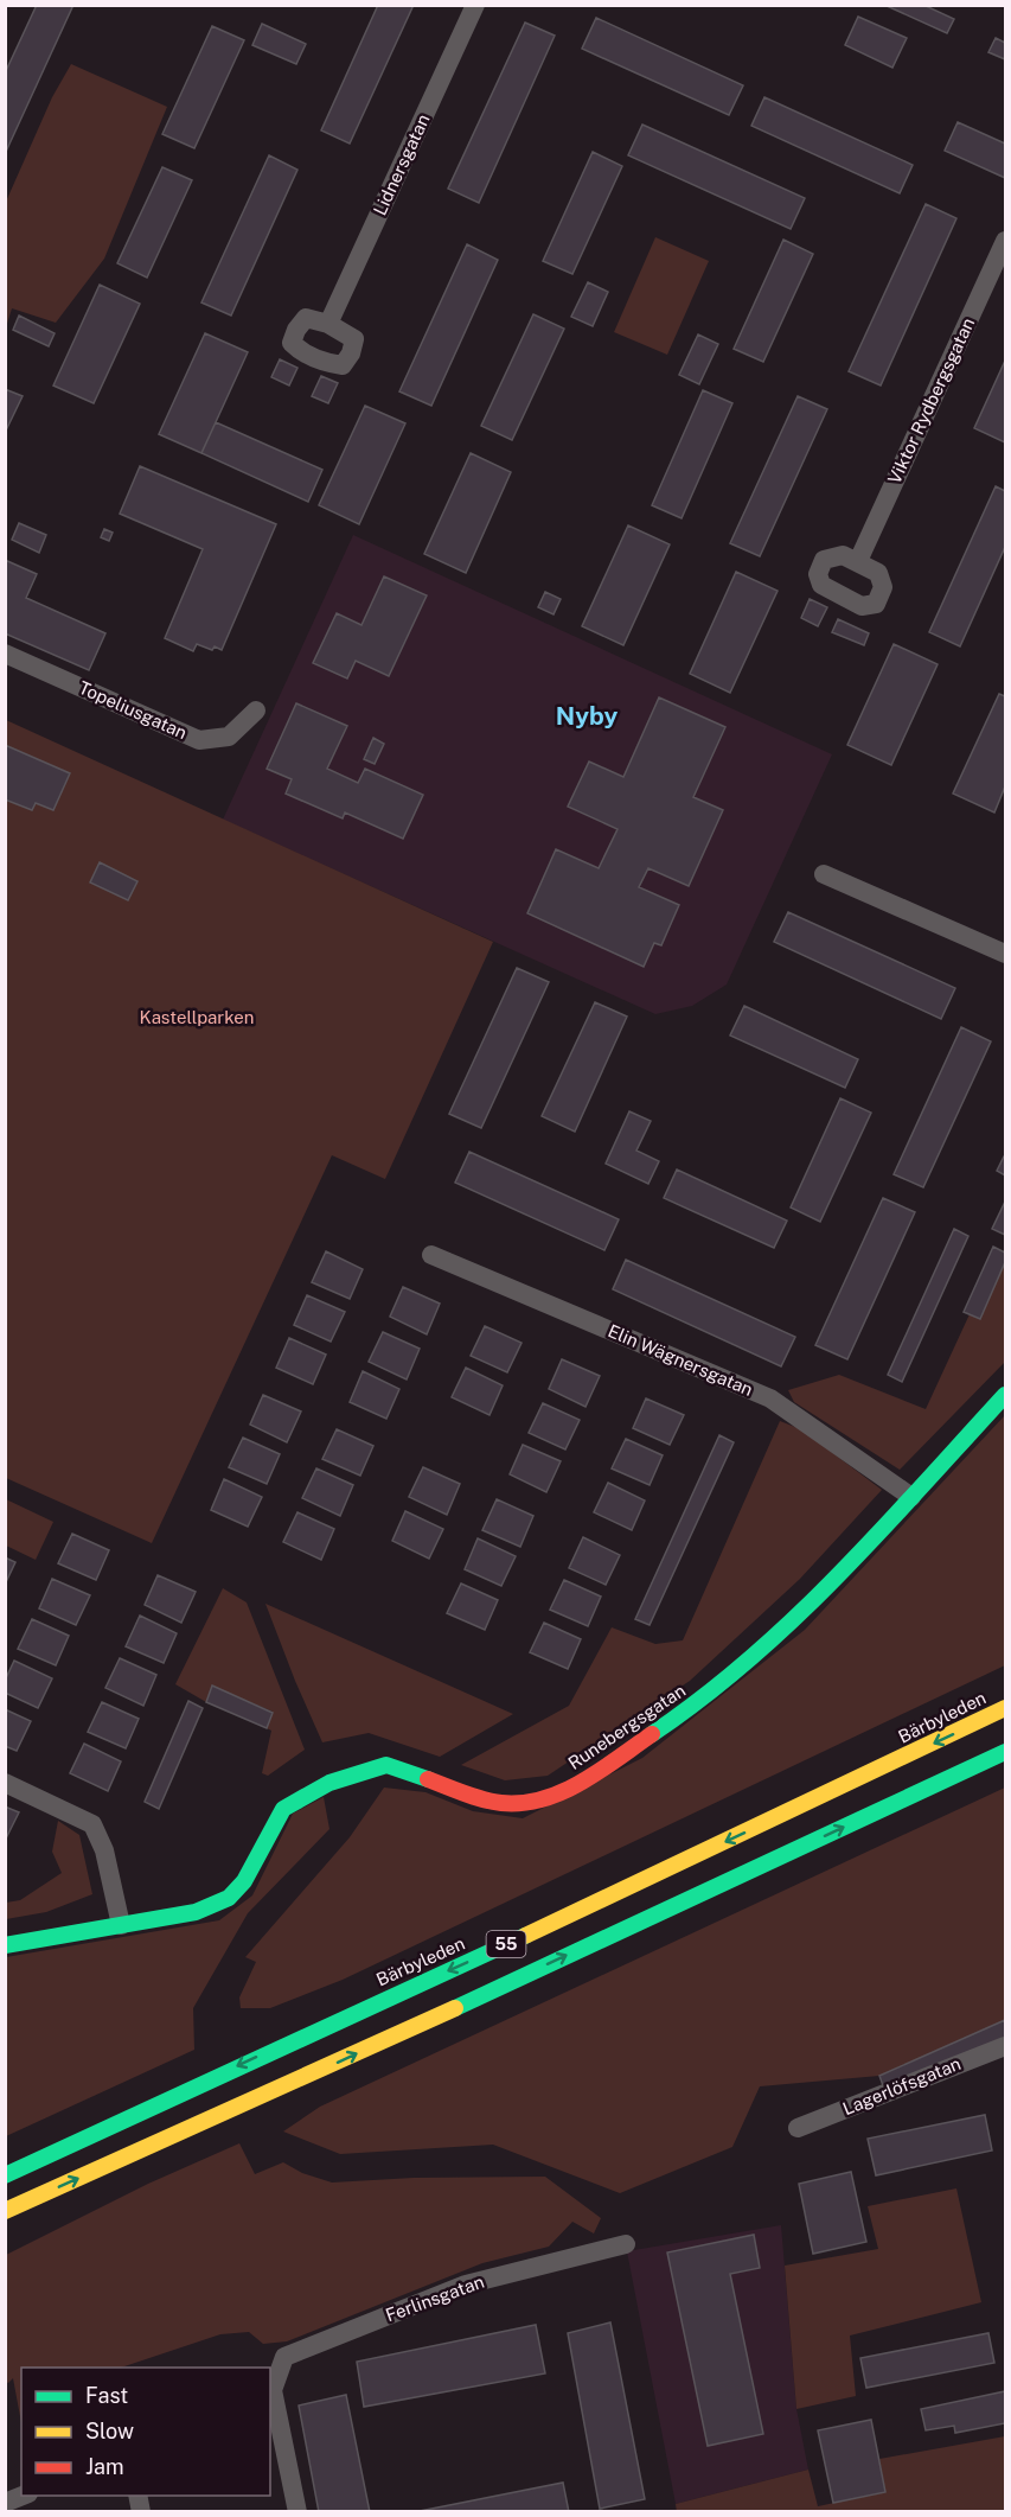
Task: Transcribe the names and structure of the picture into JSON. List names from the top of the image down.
{
  "streets": {
    "main road": ["Bärbyleden", "Runebergsgatan", "55"],
    "street": [
      "Lidnersgatan",
      "Viktor Rydbergsgatan",
      "Topeliusgatan",
      "Elin Wägnersgatan",
      "Lagerlöfsgatan",
      "Ferlinsgatan"
    ]
  },
  "crossings": [
    ["Elin Wägnersgatan", "Runebergsgatan"]
  ],
  "districts": ["Nyby"],
  "parks": ["Kastellparken"],
  "legend": ["Fast", "Slow", "Jam"]
}
